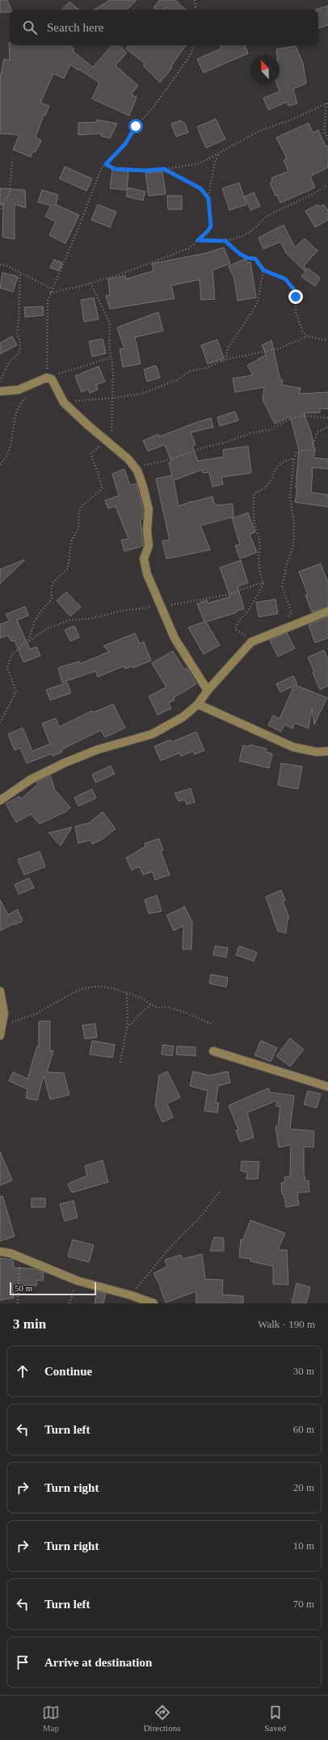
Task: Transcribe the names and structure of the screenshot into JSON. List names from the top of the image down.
{
  "scale_bar": "50 m",
  "north": "top",
  "page": {
    "search": "Search here",
    "scale": "50 m",
    "heading": ["3 min", "Walk · 190 m"],
    "list": [
      ["Continue", "30 m"],
      ["Turn left", "60 m"],
      ["Turn right", "20 m"],
      ["Turn right", "10 m"],
      ["Turn left", "70 m"],
      "Arrive at destination"
    ],
    "nav": ["Map", "Directions", "Saved"]
  }
}
